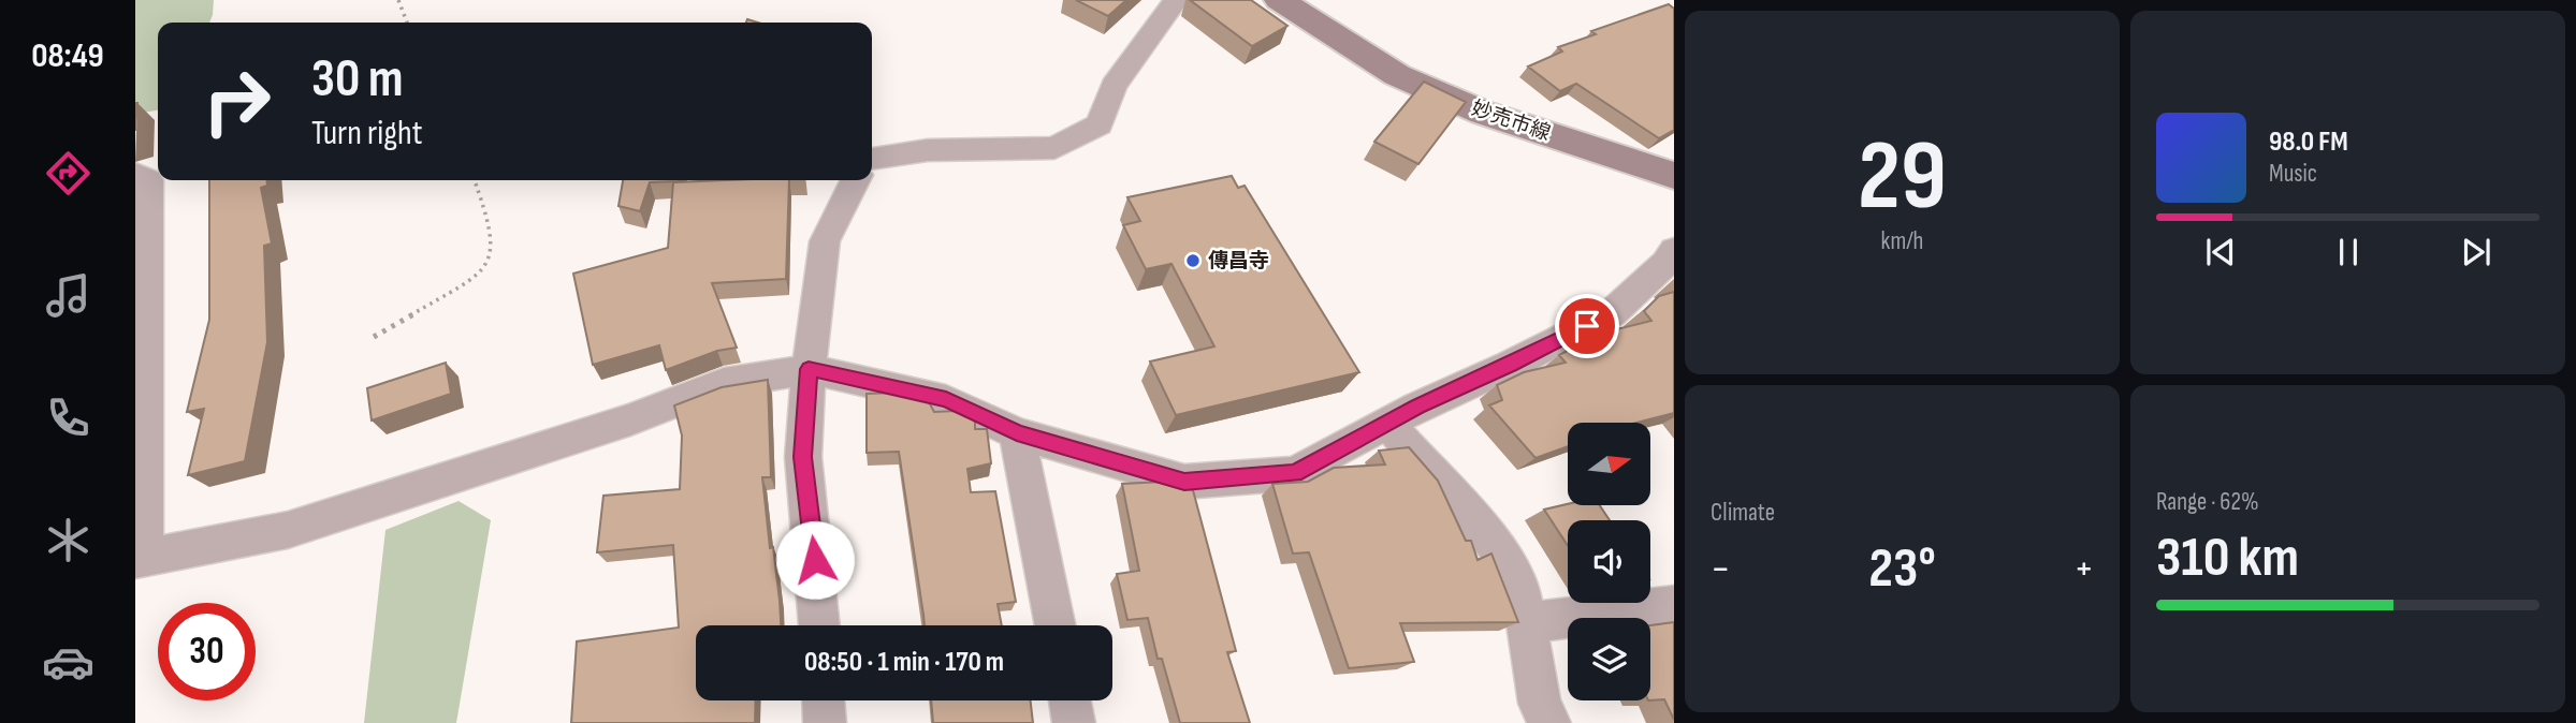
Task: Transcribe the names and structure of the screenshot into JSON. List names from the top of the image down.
{
  "streets": {
    "main road": ["妙売市線"]
  },
  "places": ["傳昌寺"],
  "north": "right",
  "page": {
    "tabs": "08:49",
    "tile": [
      ["29", "km/h"],
      "Climate",
      ["Range · 62%", "310 km"]
    ],
    "turn": ["30 m", "Turn right"],
    "song": ["98.0 FM", "Music"],
    "heat": ["−", "23°", "+"],
    "limit": "30",
    "trip": "08:50 · 1 min · 170 m"
  }
}
